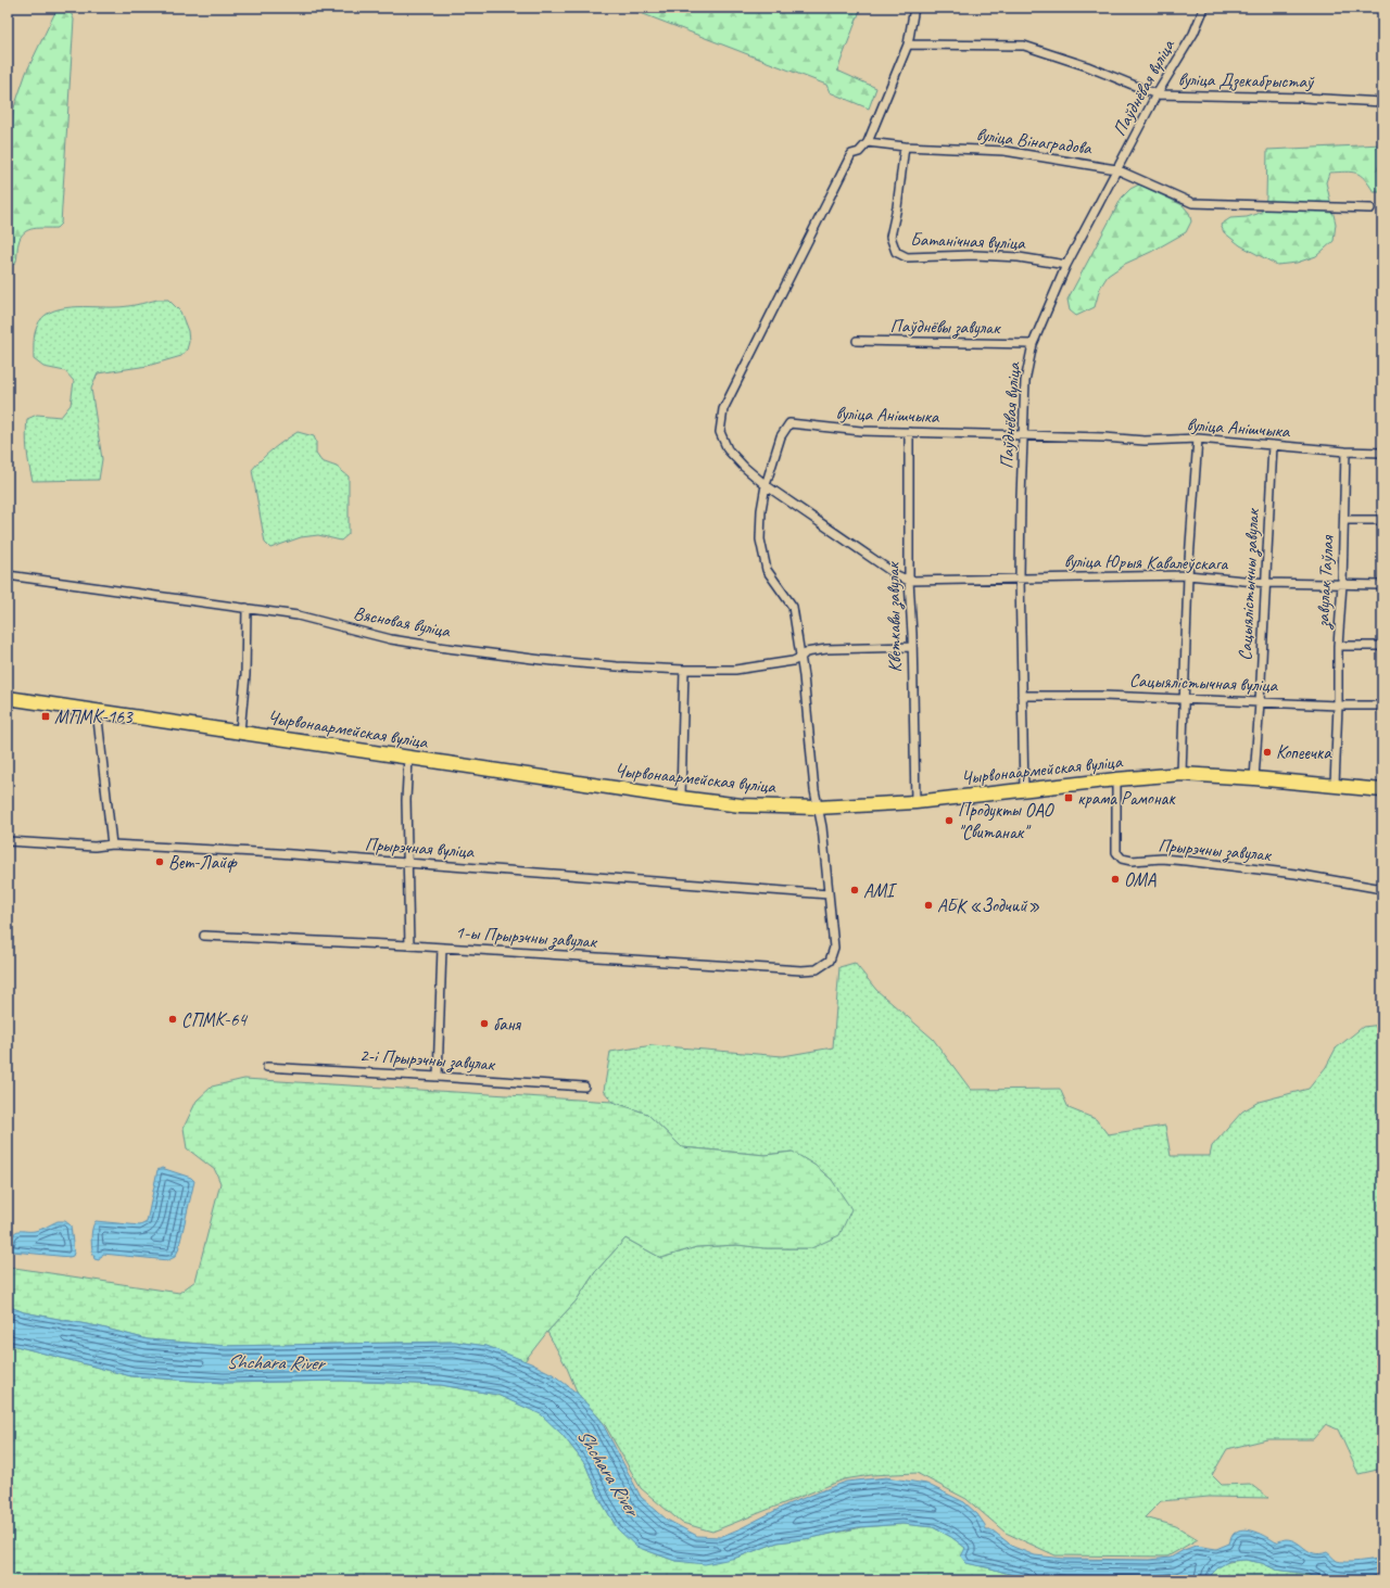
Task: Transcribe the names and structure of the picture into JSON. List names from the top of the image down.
{
  "streets": {
    "highway": ["Чырвонаармейская вуліца"],
    "street": [
      "вуліца Дзекабрыстаў",
      "Паўднёвая вуліца",
      "вуліца Вінаградова",
      "Батанічная вуліца",
      "Паўднёвы завулак",
      "вуліца Анішчыка",
      "вуліца Юрыя Кавалеўскага",
      "завулак Таўлая",
      "Сацыялістычны завулак",
      "Кветкавы завулак",
      "Вясновая вуліца",
      "Сацыялістычная вуліца",
      "Прырэчная вуліца",
      "Прырэчны завулак",
      "1-ы Прырэчны завулак",
      "2-і Прырэчны завулак"
    ]
  },
  "crossings": [
    ["вуліца Дзекабрыстаў", "Паўднёвая вуліца"],
    ["Паўднёвая вуліца", "вуліца Вінаградова"],
    ["Паўднёвая вуліца", "Батанічная вуліца"],
    ["Паўднёвая вуліца", "Паўднёвы завулак"],
    ["Паўднёвая вуліца", "вуліца Анішчыка"],
    ["Паўднёвая вуліца", "вуліца Юрыя Кавалеўскага"],
    ["Паўднёвая вуліца", "Сацыялістычная вуліца"],
    ["Паўднёвая вуліца", "Чырвонаармейская вуліца"],
    ["вуліца Вінаградова", "Батанічная вуліца"],
    ["вуліца Анішчыка", "завулак Таўлая"],
    ["вуліца Анішчыка", "Сацыялістычны завулак"],
    ["вуліца Анішчыка", "Кветкавы завулак"],
    ["вуліца Анішчыка", "Вясновая вуліца"],
    ["вуліца Анішчыка", "Чырвонаармейская вуліца"],
    ["вуліца Анішчыка", "Прырэчная вуліца"],
    ["вуліца Анішчыка", "1-ы Прырэчны завулак"],
    ["вуліца Юрыя Кавалеўскага", "завулак Таўлая"],
    ["вуліца Юрыя Кавалеўскага", "Сацыялістычны завулак"],
    ["вуліца Юрыя Кавалеўскага", "Кветкавы завулак"],
    ["завулак Таўлая", "Сацыялістычная вуліца"],
    ["завулак Таўлая", "Чырвонаармейская вуліца"],
    ["Сацыялістычны завулак", "Сацыялістычная вуліца"],
    ["Сацыялістычны завулак", "Чырвонаармейская вуліца"],
    ["Кветкавы завулак", "Вясновая вуліца"],
    ["Кветкавы завулак", "Чырвонаармейская вуліца"],
    ["Чырвонаармейская вуліца", "Прырэчны завулак"]
  ],
  "water": ["Shchara River"],
  "places": {
    "transit": ["МПМК-163", "крама Рамонак"],
    "other": [
      "Копеечка",
      "Продукты ОАО \"Свитанак\"",
      "Вет-Лайф",
      "ОМА",
      "AMI",
      "АБК «Зодчий»",
      "СПМК-64",
      "баня"
    ]
  }
}
